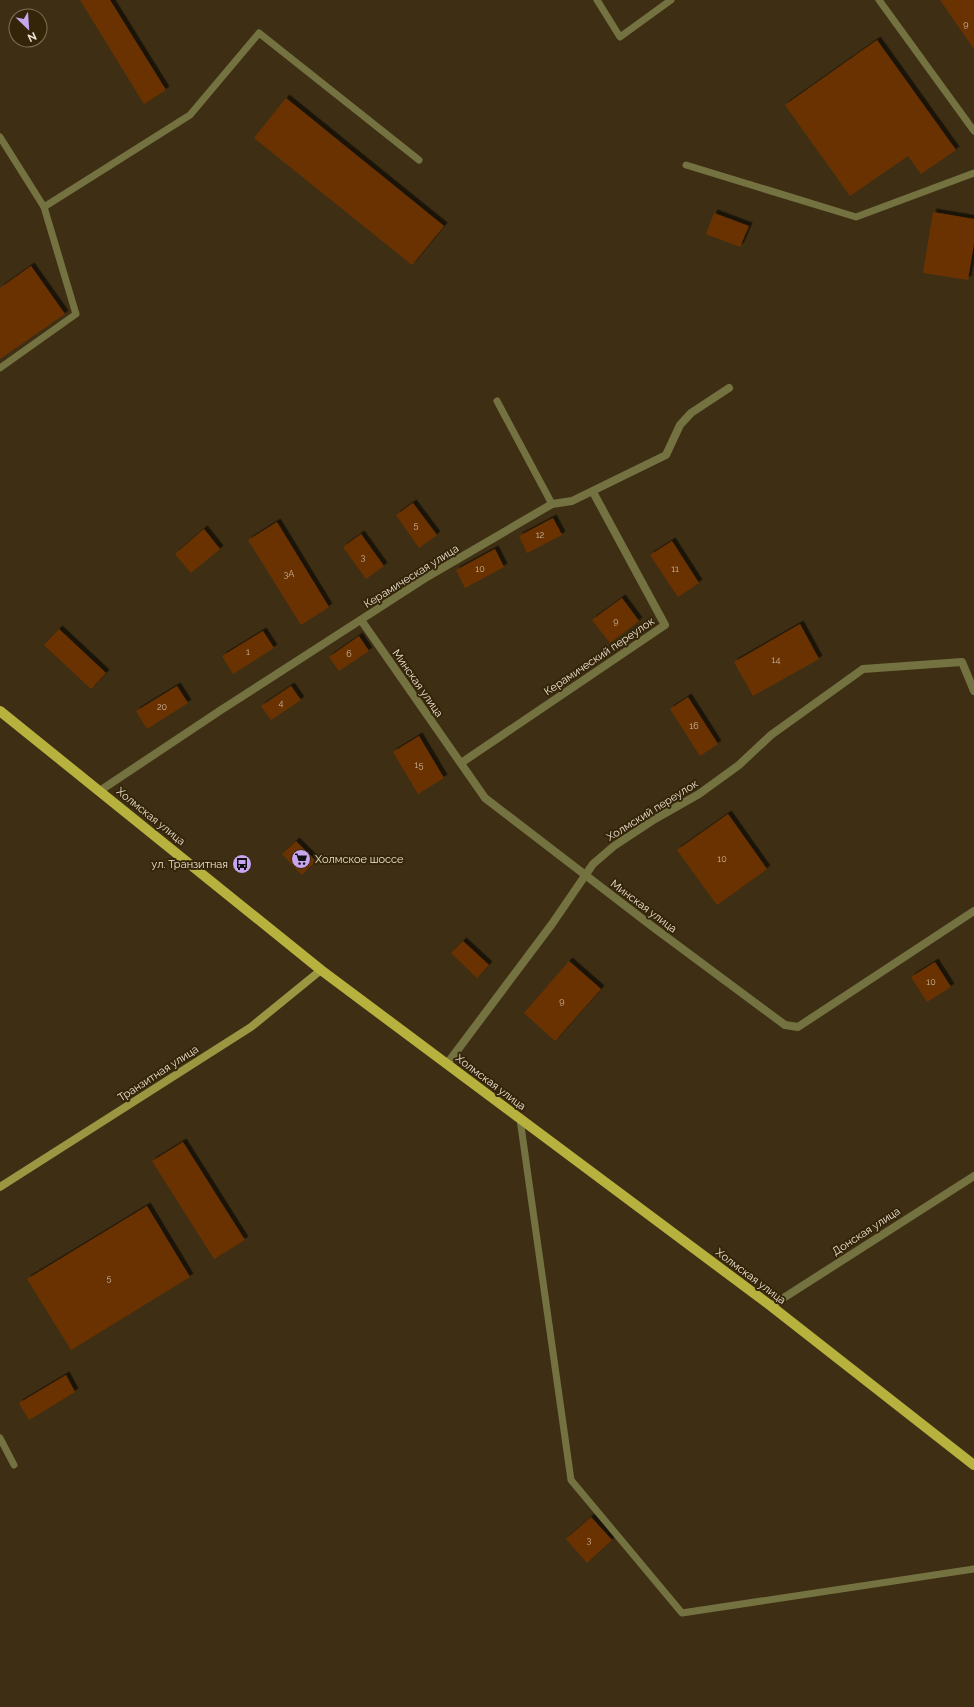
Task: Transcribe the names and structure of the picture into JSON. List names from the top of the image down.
{
  "streets": {
    "main road": ["Холмская улица", "Транзитная улица"],
    "street": [
      "Керамическая улица",
      "Керамический переулок",
      "Минская улица",
      "Холмский переулок",
      "Донская улица"
    ]
  },
  "crossings": [
    ["Керамическая улица", "Керамический переулок"],
    ["Керамическая улица", "Минская улица"],
    ["Керамическая улица", "Холмская улица"],
    ["Керамический переулок", "Минская улица"],
    ["Минская улица", "Холмский переулок"],
    ["Холмский переулок", "Холмская улица"],
    ["Холмская улица", "Транзитная улица"],
    ["Холмская улица", "Донская улица"]
  ],
  "places": {
    "supermarket": ["Холмское шоссе"],
    "bus stop": ["ул. Транзитная"]
  },
  "house_numbers": [
    "9",
    "5",
    "12",
    "3",
    "10",
    "11",
    "3А",
    "9",
    "1",
    "6",
    "14",
    "4",
    "20",
    "16",
    "15",
    "10",
    "10",
    "9",
    "5",
    "3"
  ],
  "north": "bottom right"
}
